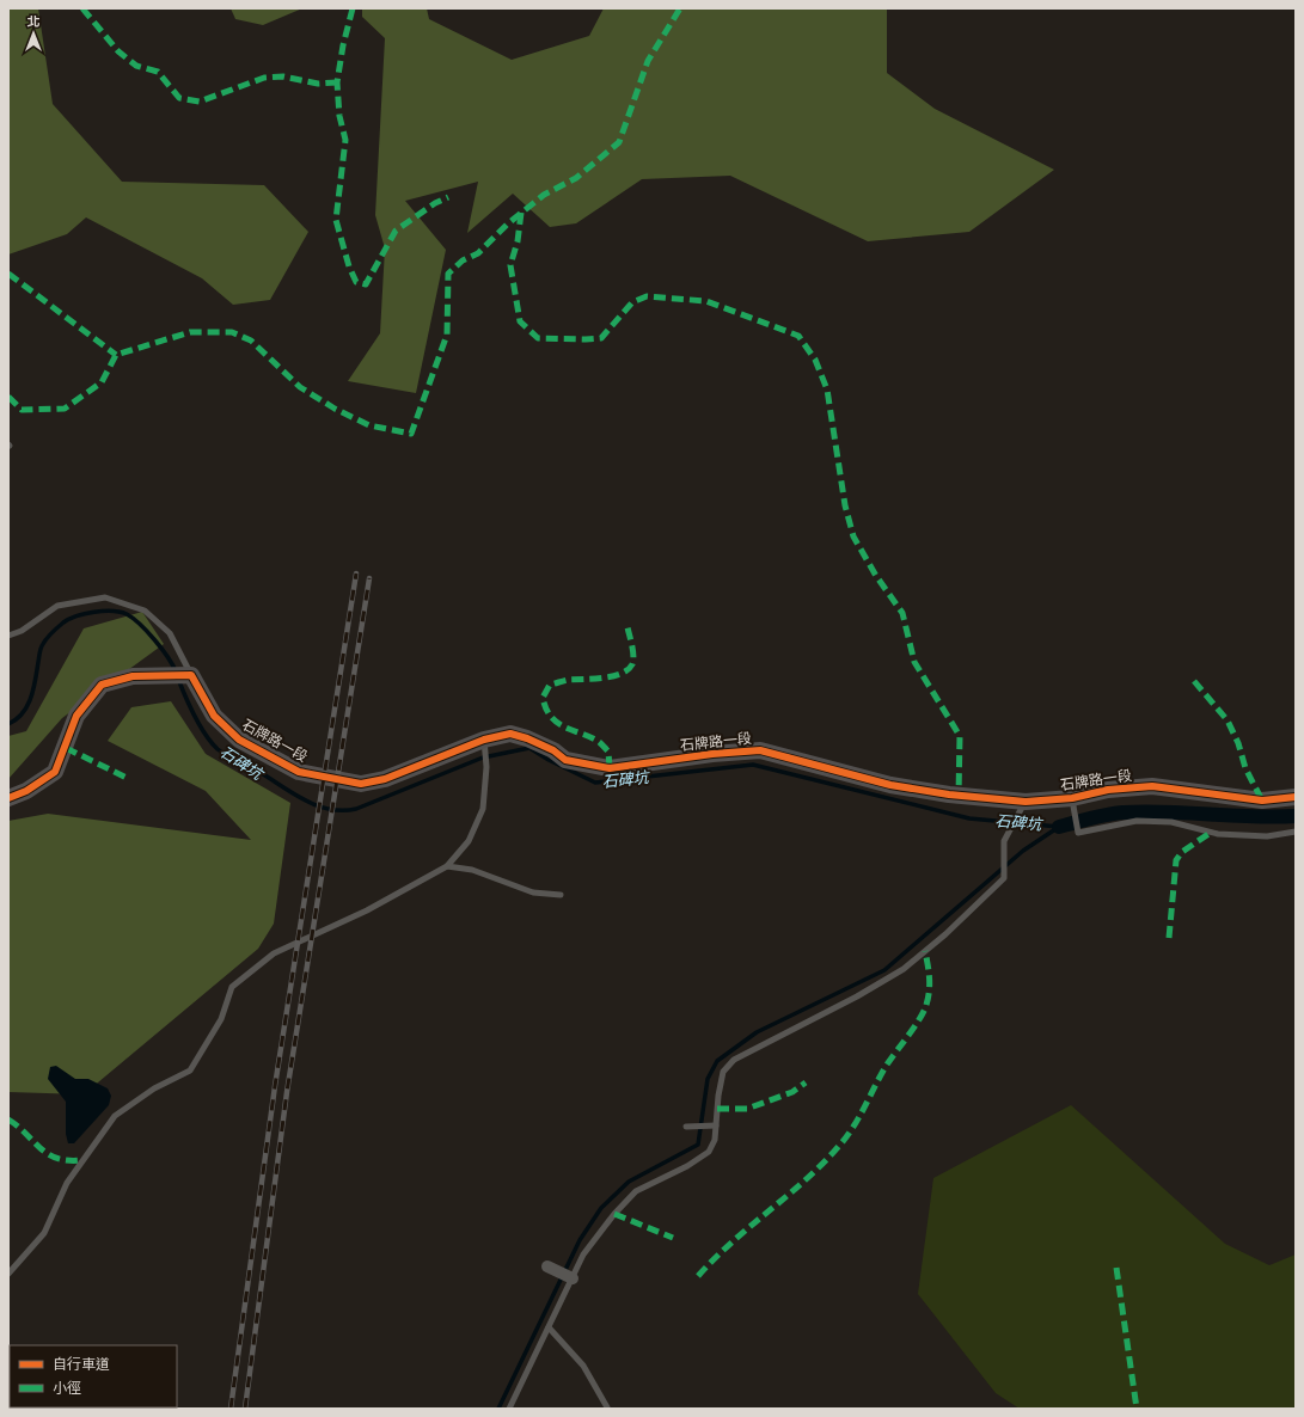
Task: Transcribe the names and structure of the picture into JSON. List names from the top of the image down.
{
  "streets": {
    "street": ["石牌路一段"]
  },
  "water": ["石碑坑"],
  "legend": ["自行車道", "小徑"],
  "north": "top"
}
